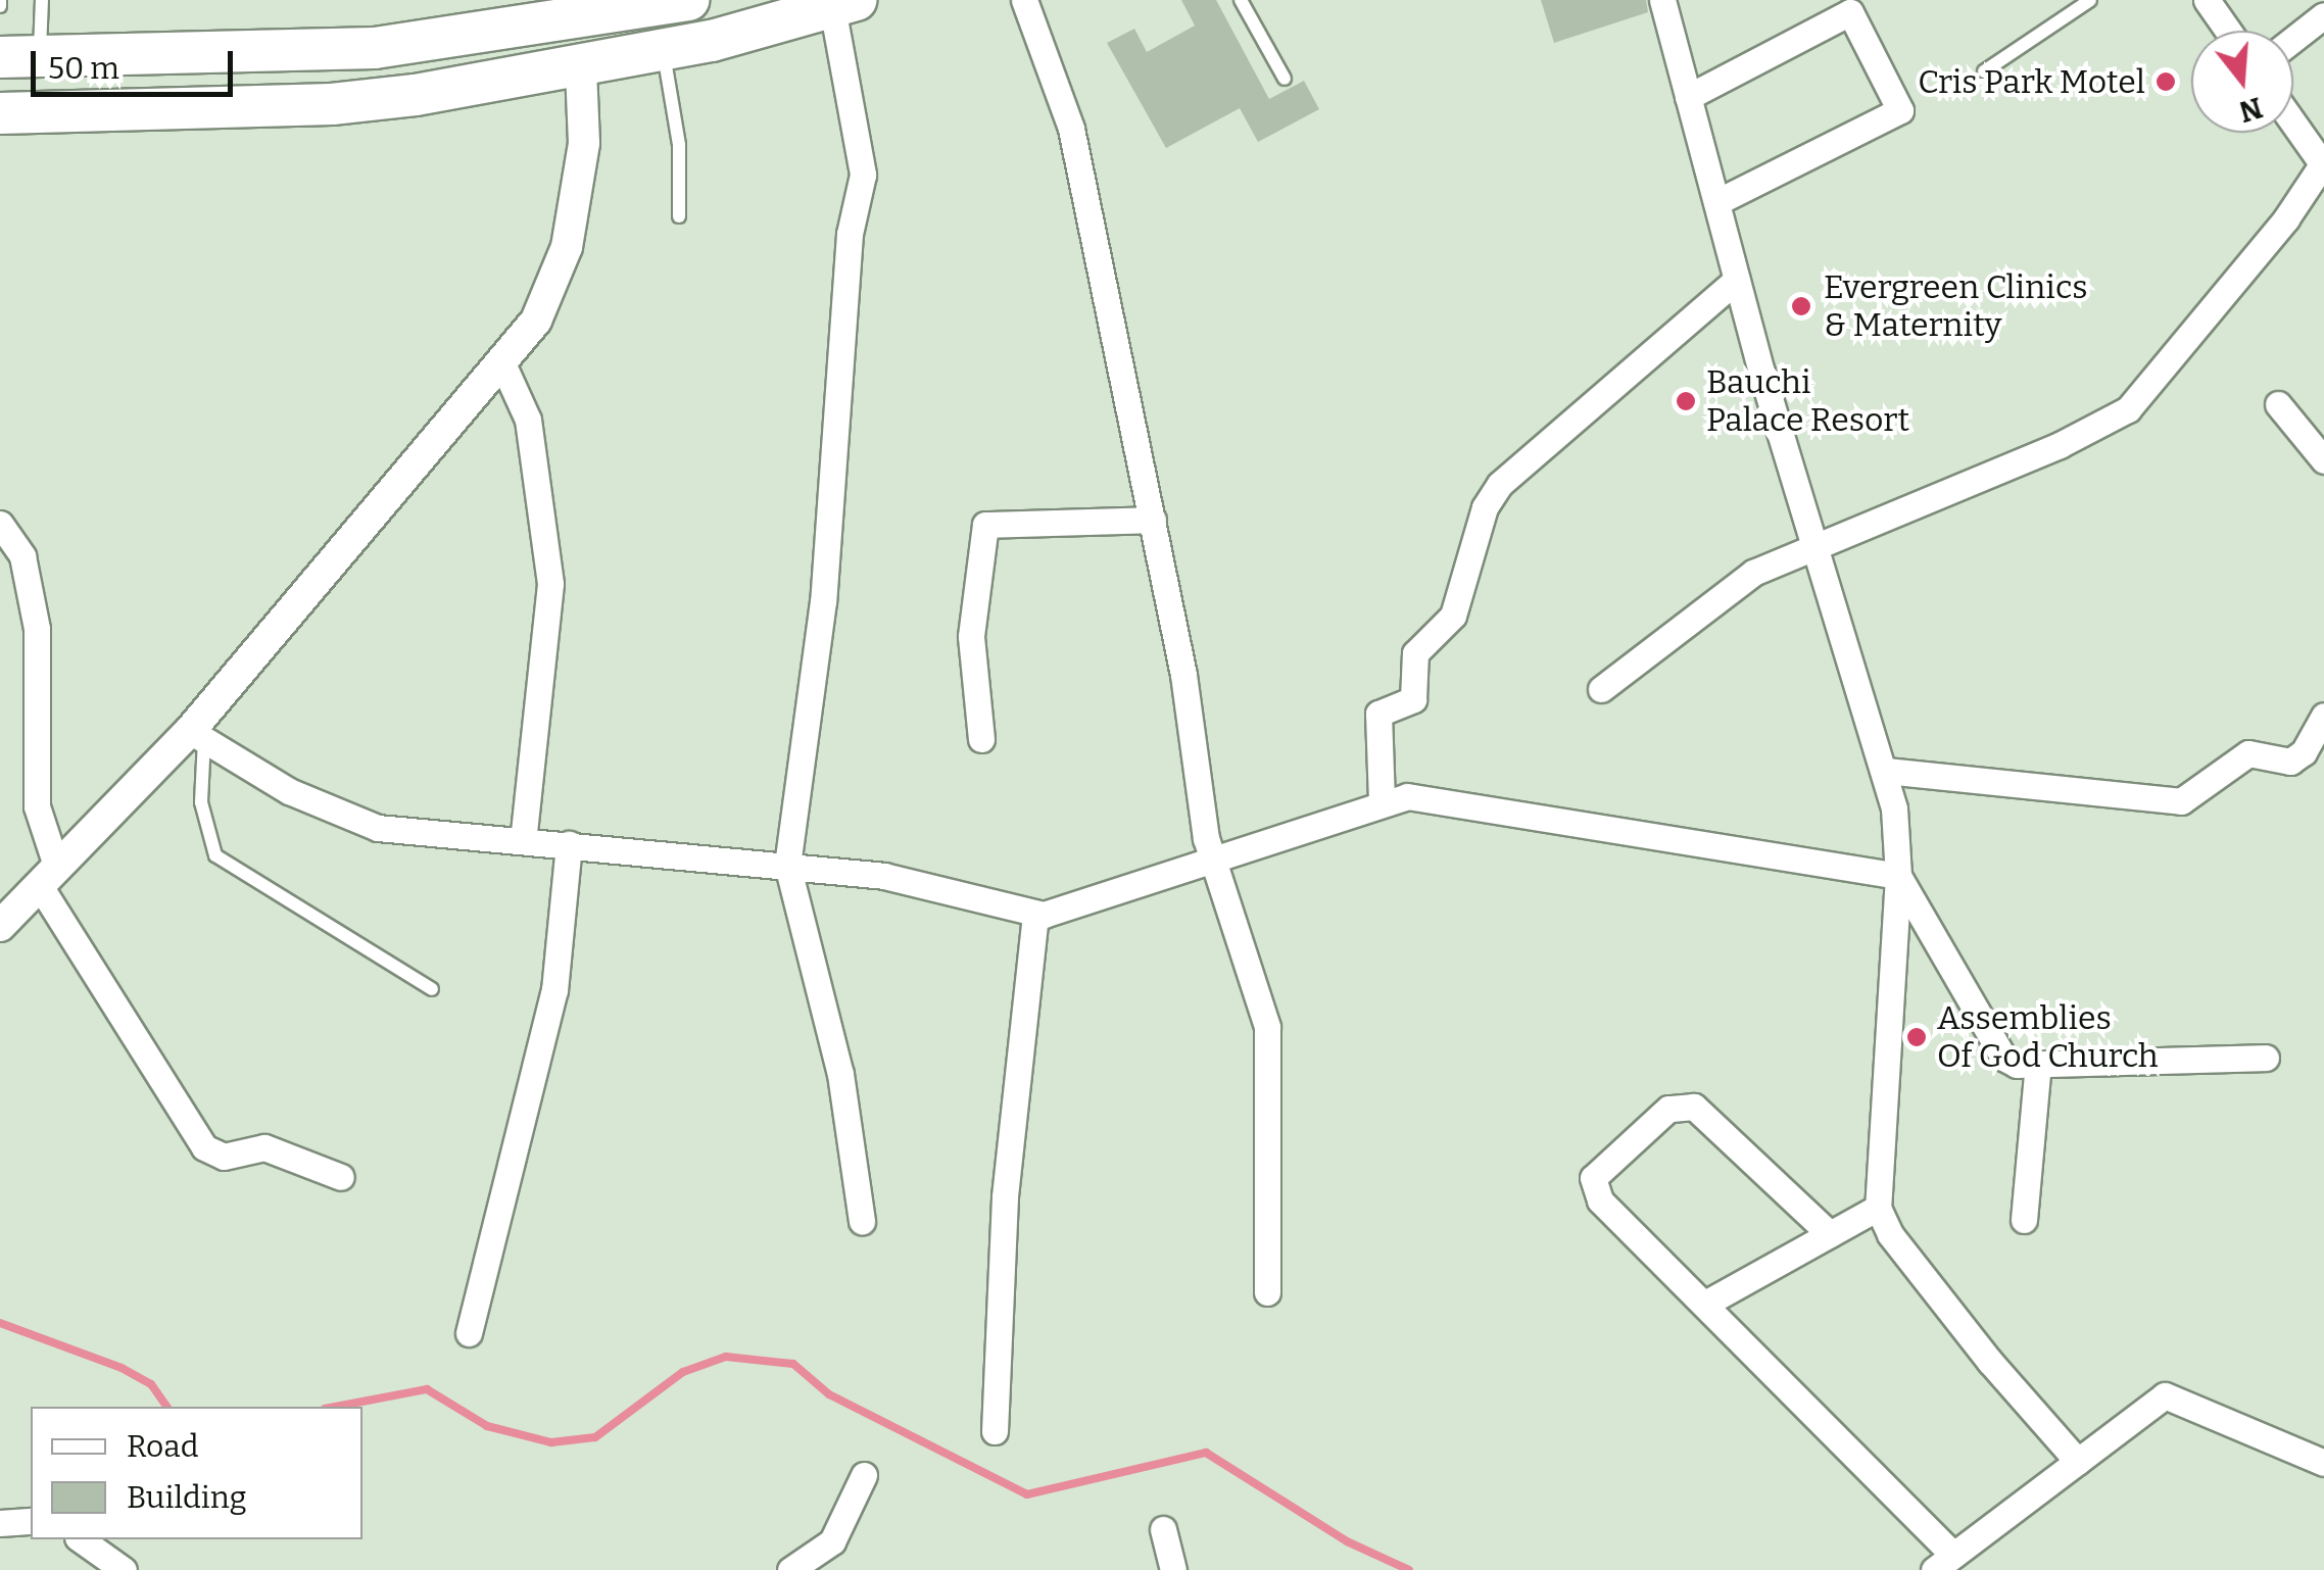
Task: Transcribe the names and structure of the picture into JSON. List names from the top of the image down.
{
  "places": [
    "Cris Park Motel",
    "Evergreen Clinics & Maternity",
    "Bauchi Palace Resort",
    "Assemblies Of God Church"
  ],
  "legend": ["Road", "Building"],
  "scale_bar": "50 m",
  "north": "bottom"
}
